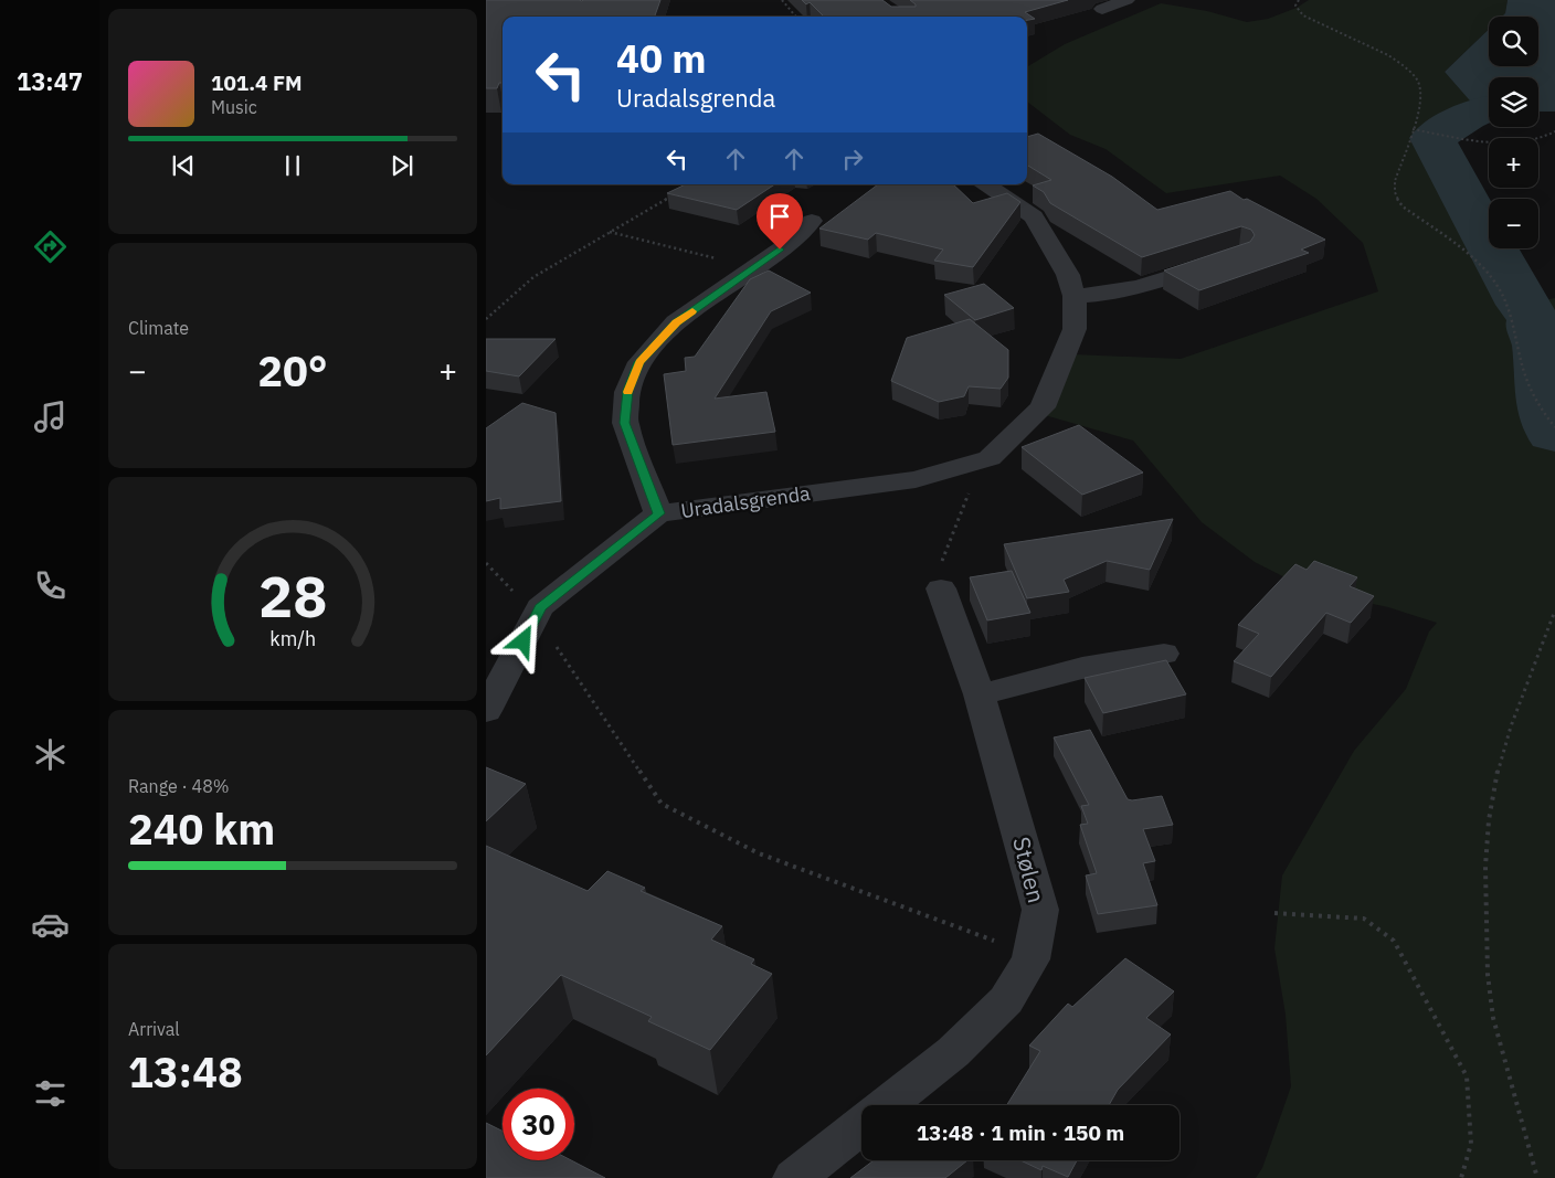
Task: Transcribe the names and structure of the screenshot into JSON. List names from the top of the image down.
{
  "streets": {
    "street": ["Uradalsgrenda", "Stølen"]
  },
  "page": {
    "tabs": "13:47",
    "map_buttons": ["+", "−"],
    "turn": ["40 m", "Uradalsgrenda"],
    "song": ["101.4 FM", "Music"],
    "tile": [
      "Climate",
      ["Range · 48%", "240 km"],
      ["Arrival", "13:48"]
    ],
    "heat": ["−", "20°", "+"],
    "limit": "30",
    "trip": "13:48 · 1 min · 150 m",
    "gauge": ["28", "km/h"]
  }
}
